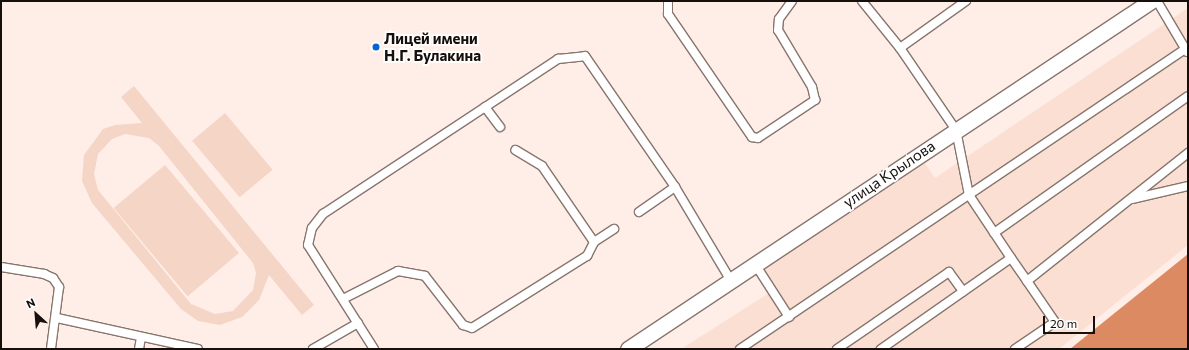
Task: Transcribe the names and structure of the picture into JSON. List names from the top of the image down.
{
  "streets": {
    "street": ["улица Крылова"]
  },
  "places": ["Лицей имени Н.Г. Булакина"],
  "scale_bar": "20 m",
  "north": "top left"
}
